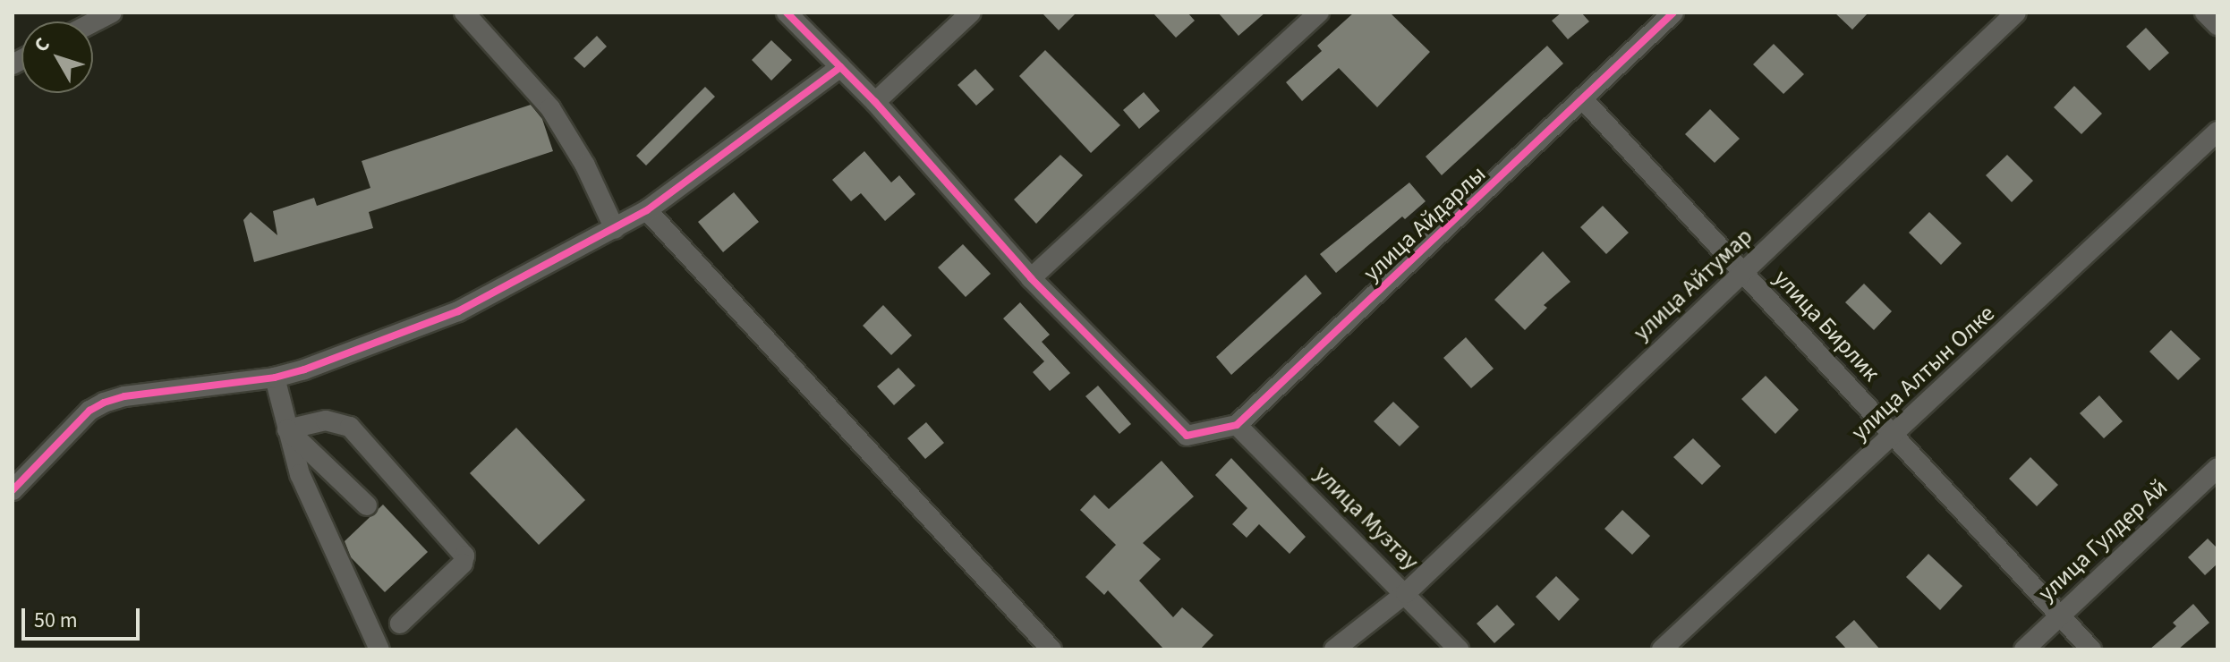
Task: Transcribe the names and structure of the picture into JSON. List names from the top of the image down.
{
  "streets": {
    "street": [
      "улица Айдарлы",
      "улица Айтумар",
      "улица Бирлик",
      "улица Алтын Олке",
      "улица Музтау",
      "улица Гулдер Ай"
    ]
  },
  "crossings": [
    ["улица Айдарлы", "улица Бирлик"],
    ["улица Айдарлы", "улица Музтау"],
    ["улица Айтумар", "улица Бирлик"],
    ["улица Айтумар", "улица Музтау"],
    ["улица Бирлик", "улица Алтын Олке"],
    ["улица Бирлик", "улица Гулдер Ай"]
  ],
  "scale_bar": "50 m",
  "north": "top left"
}
